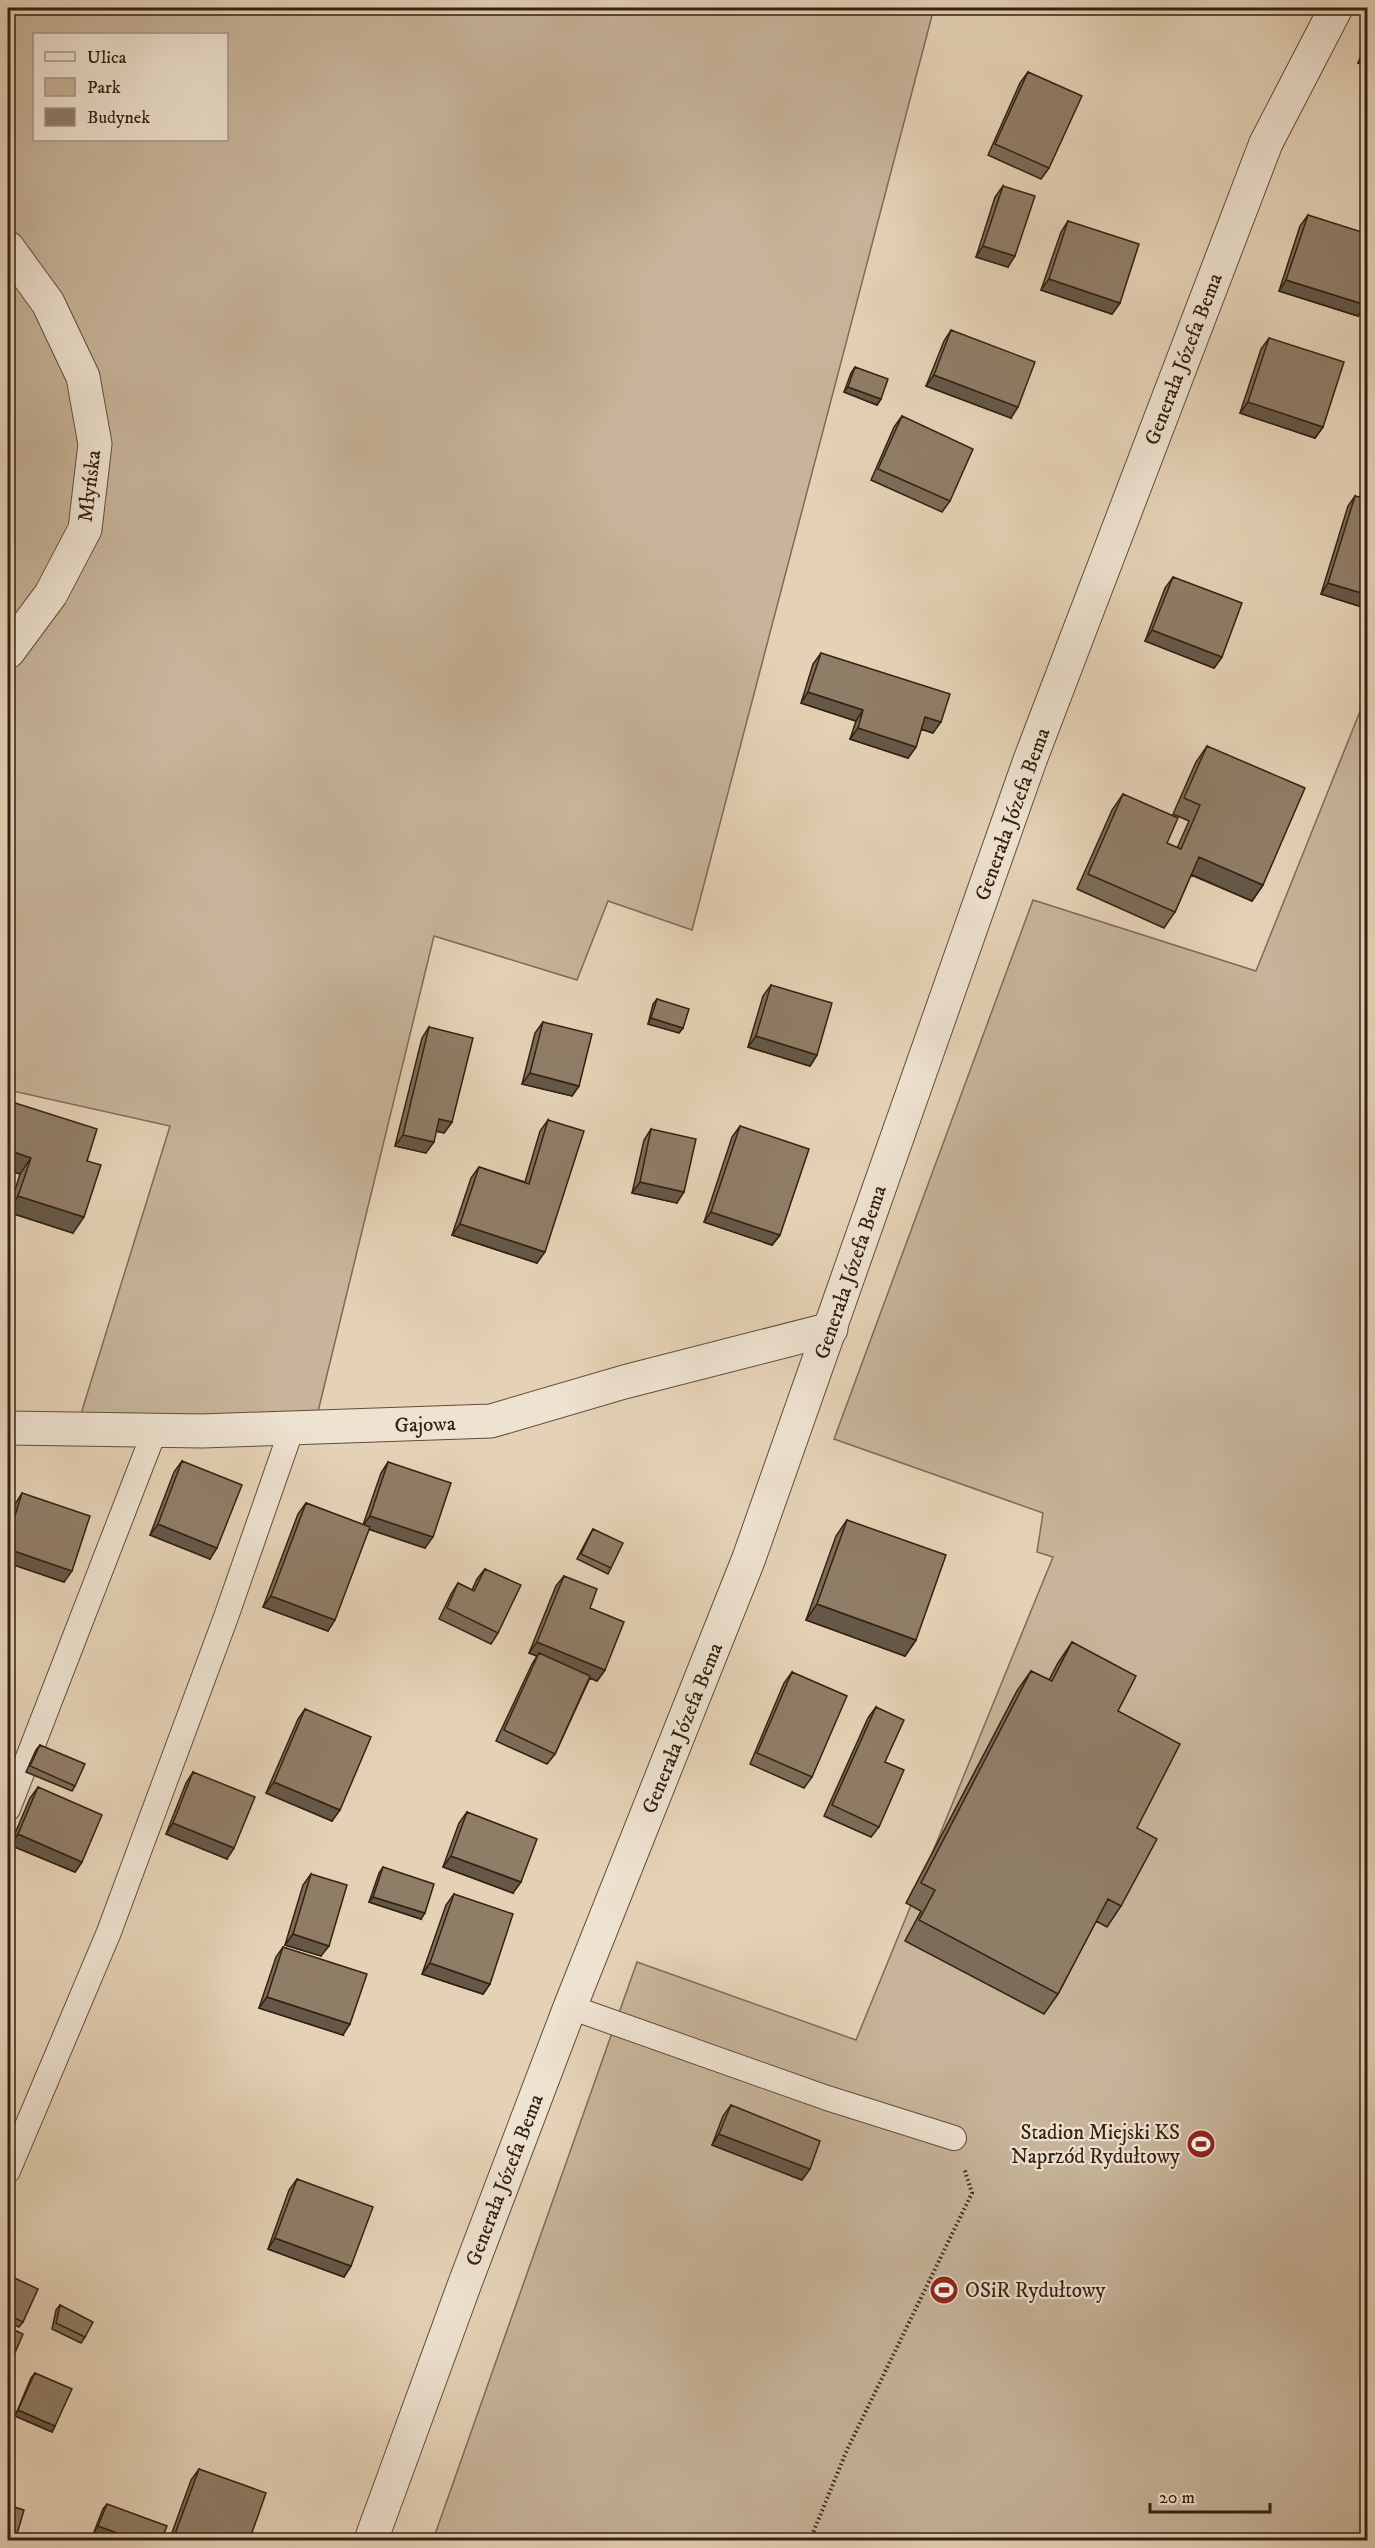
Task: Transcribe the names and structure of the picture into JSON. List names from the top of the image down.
{
  "streets": {
    "street": ["Generała Józefa Bema", "Młyńska", "Gajowa"]
  },
  "crossings": [
    ["Generała Józefa Bema", "Gajowa"]
  ],
  "places": {
    "sports": ["Stadion Miejski KS Naprzód Rydułtowy", "OSiR Rydułtowy"]
  },
  "legend": ["Ulica", "Park", "Budynek"],
  "scale_bar": "20 m"
}
